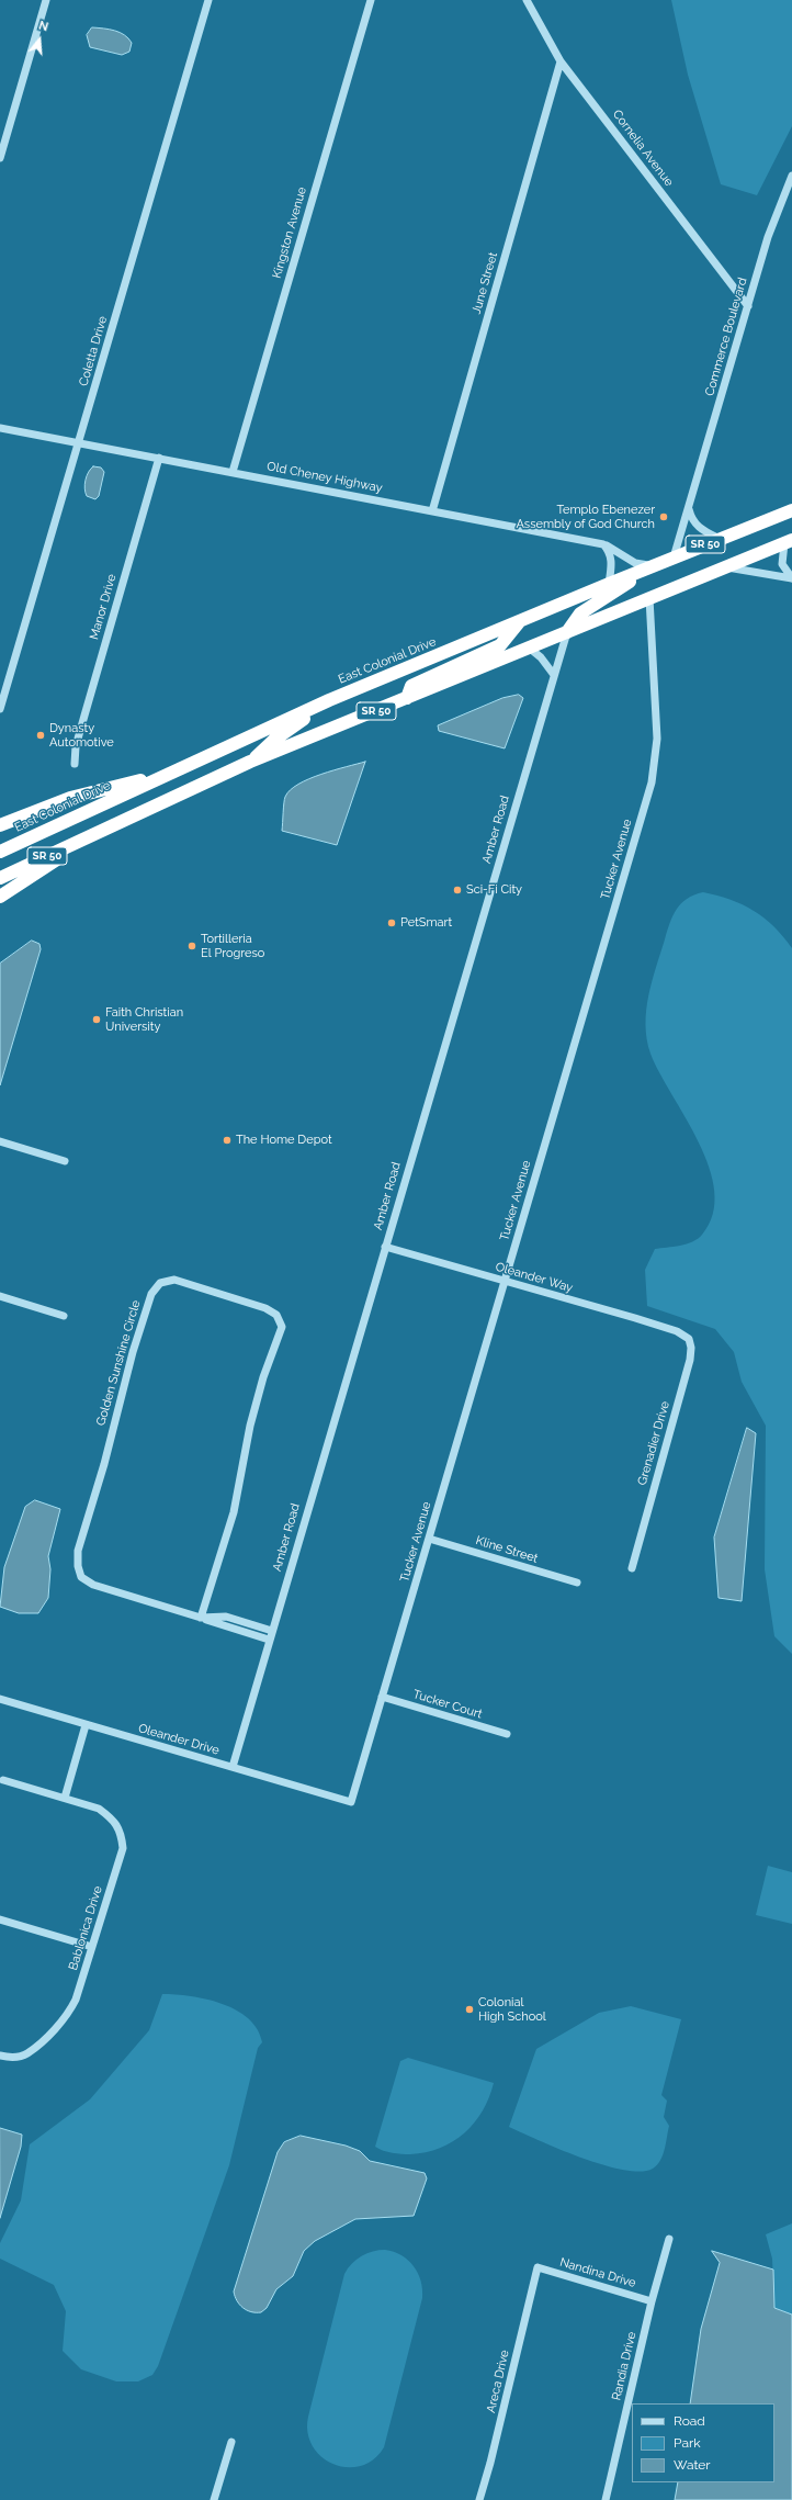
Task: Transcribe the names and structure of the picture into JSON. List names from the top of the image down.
{
  "streets": {
    "highway": ["SR 50", "East Colonial Drive"],
    "street": [
      "Cornelia Avenue",
      "Kingston Avenue",
      "June Street",
      "Commerce Boulevard",
      "Coletta Drive",
      "Old Cheney Highway",
      "Manor Drive",
      "Amber Road",
      "Tucker Avenue",
      "Oleander Way",
      "Golden Sunshine Circle",
      "Grenadier Drive",
      "Kline Street",
      "Tucker Court",
      "Oleander Drive",
      "Bablonica Drive",
      "Nandina Drive",
      "Randia Drive",
      "Areca Drive"
    ]
  },
  "crossings": [
    ["Cornelia Avenue", "June Street"],
    ["Cornelia Avenue", "Commerce Boulevard"],
    ["Kingston Avenue", "Old Cheney Highway"],
    ["June Street", "Old Cheney Highway"],
    ["Commerce Boulevard", "East Colonial Drive"],
    ["Coletta Drive", "Old Cheney Highway"],
    ["Old Cheney Highway", "Manor Drive"],
    ["Old Cheney Highway", "East Colonial Drive"],
    ["SR 50", "Amber Road"],
    ["SR 50", "Tucker Avenue"],
    ["Amber Road", "Oleander Way"],
    ["Amber Road", "Golden Sunshine Circle"],
    ["Amber Road", "Oleander Drive"],
    ["Tucker Avenue", "Oleander Way"],
    ["Tucker Avenue", "Kline Street"],
    ["Tucker Avenue", "Tucker Court"],
    ["Tucker Avenue", "Oleander Drive"],
    ["Oleander Way", "Grenadier Drive"],
    ["Nandina Drive", "Randia Drive"],
    ["Nandina Drive", "Areca Drive"]
  ],
  "places": [
    "Templo Ebenezer Assembly of God Church",
    "Dynasty Automotive",
    "Sci-Fi City",
    "PetSmart",
    "Tortilleria El Progreso",
    "Faith Christian University",
    "The Home Depot",
    "Colonial High School"
  ],
  "legend": ["Road", "Park", "Water"],
  "north": "top"
}
